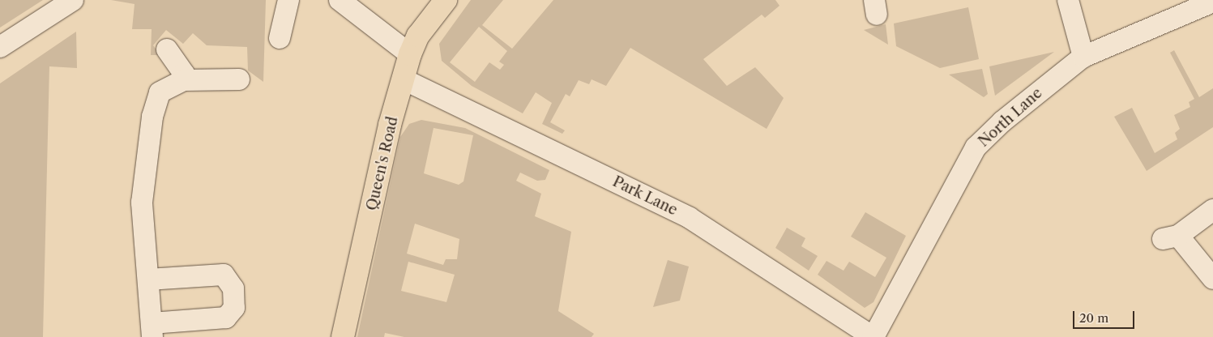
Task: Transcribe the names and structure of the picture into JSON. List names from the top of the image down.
{
  "streets": {
    "main road": ["Queen's Road"],
    "street": ["North Lane", "Park Lane"]
  },
  "crossings": [
    ["North Lane", "Park Lane"],
    ["Queen's Road", "Park Lane"]
  ],
  "scale_bar": "20 m"
}
